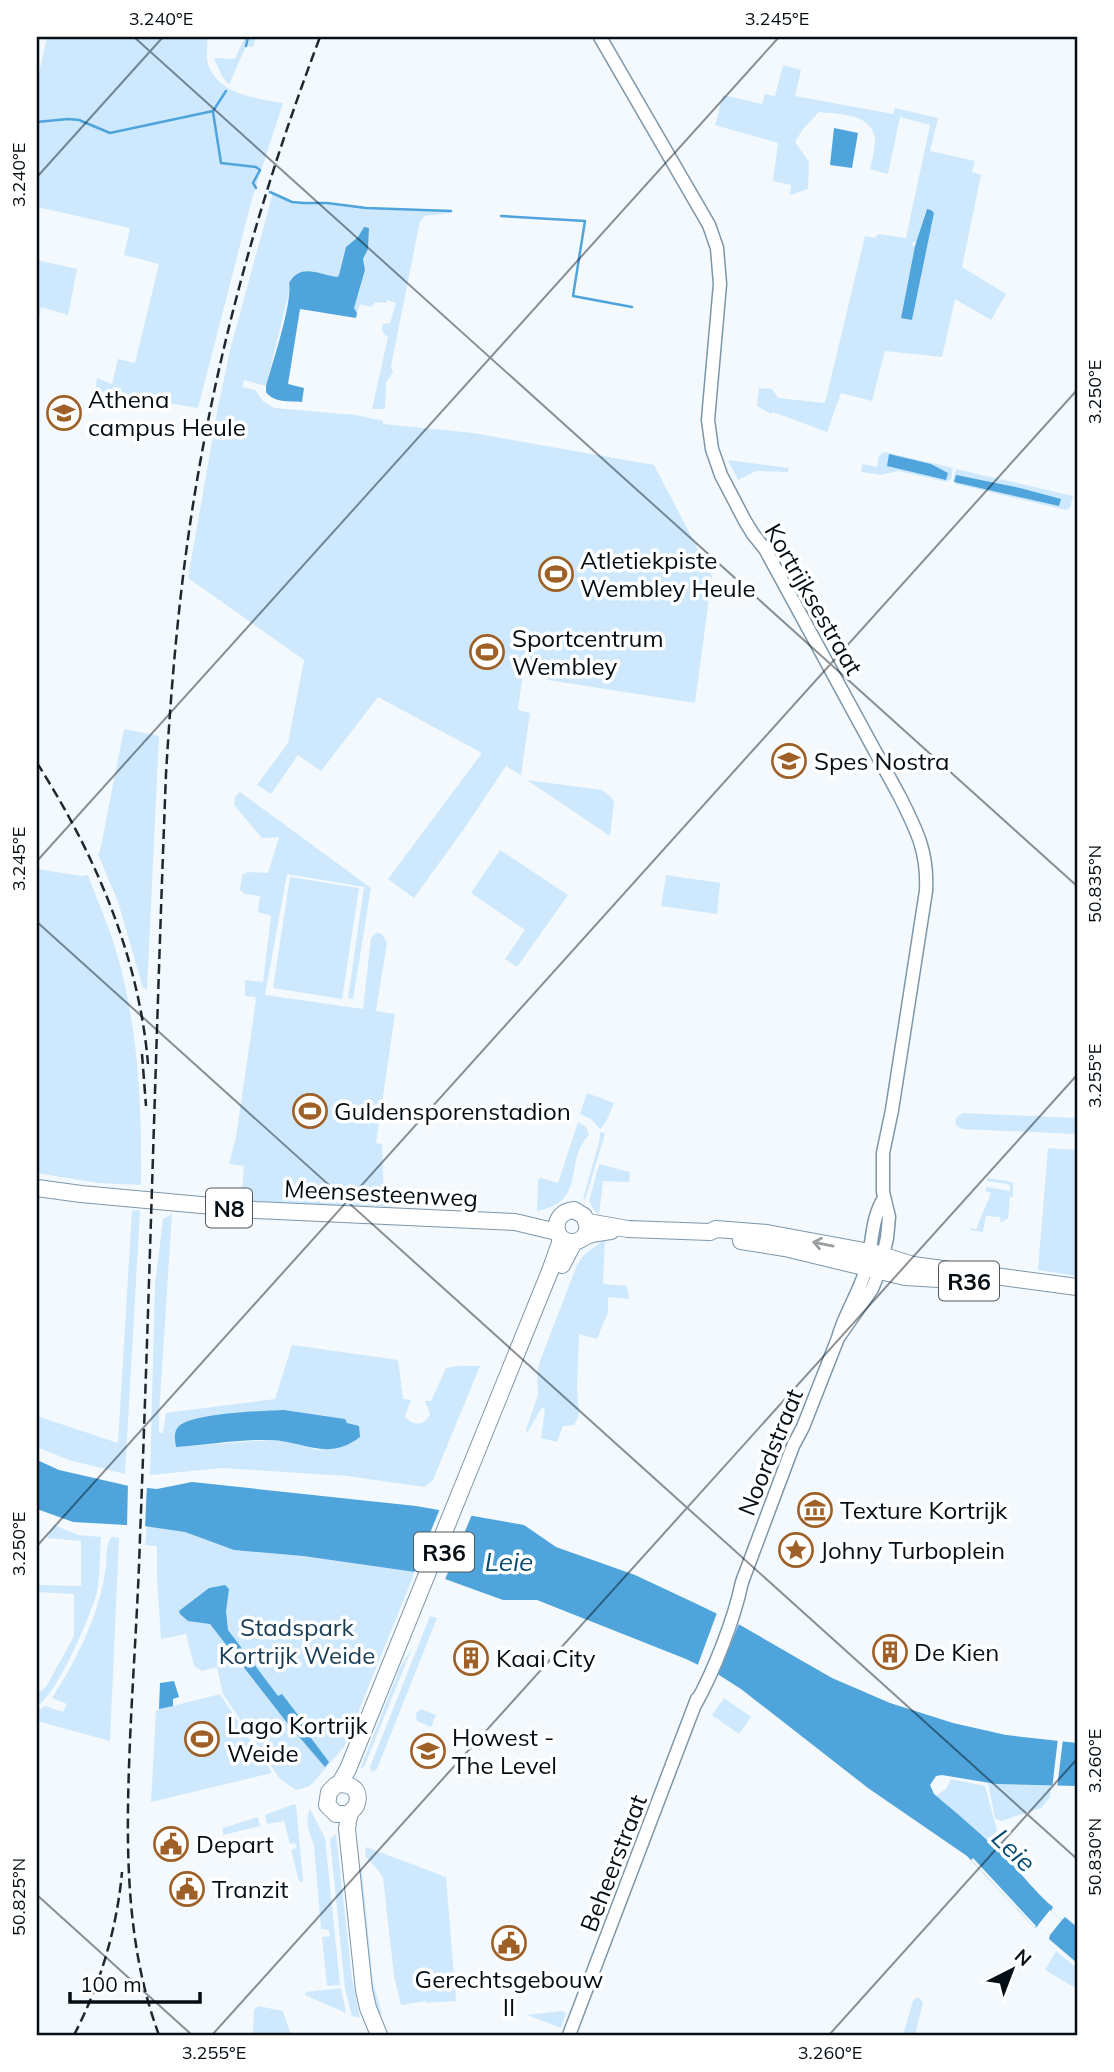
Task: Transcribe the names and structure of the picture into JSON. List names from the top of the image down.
{
  "streets": {
    "main road": ["Meensesteenweg", "N8", "R36"],
    "street": ["Kortrijksestraat", "Noordstraat", "Beheerstraat"]
  },
  "crossings": [
    ["Kortrijksestraat", "Meensesteenweg"],
    ["Kortrijksestraat", "R36"],
    ["Kortrijksestraat", "Noordstraat"],
    ["Meensesteenweg", "R36"],
    ["Meensesteenweg", "Noordstraat"],
    ["R36", "Noordstraat"],
    ["Noordstraat", "Beheerstraat"]
  ],
  "water": ["Leie"],
  "parks": ["Stadspark Kortrijk Weide"],
  "places": {
    "school or university": ["Athena campus Heule", "Spes Nostra", "Howest - The Level"],
    "sports": [
      "Atletiekpiste Wembley Heule",
      "Sportcentrum Wembley",
      "Guldensporenstadion",
      "Lago Kortrijk Weide"
    ],
    "museum": ["Texture Kortrijk"],
    "place": ["Johny Turboplein"],
    "building": ["De Kien", "Kaai City"],
    "public building": ["Depart", "Tranzit", "Gerechtsgebouw II"]
  },
  "scale_bar": "100 m",
  "north": "top right",
  "coordinates": [
    "3.240°E",
    "3.245°E",
    "3.250°E",
    "50.835°N",
    "3.255°E",
    "3.260°E",
    "50.830°N",
    "50.825°N"
  ]
}
